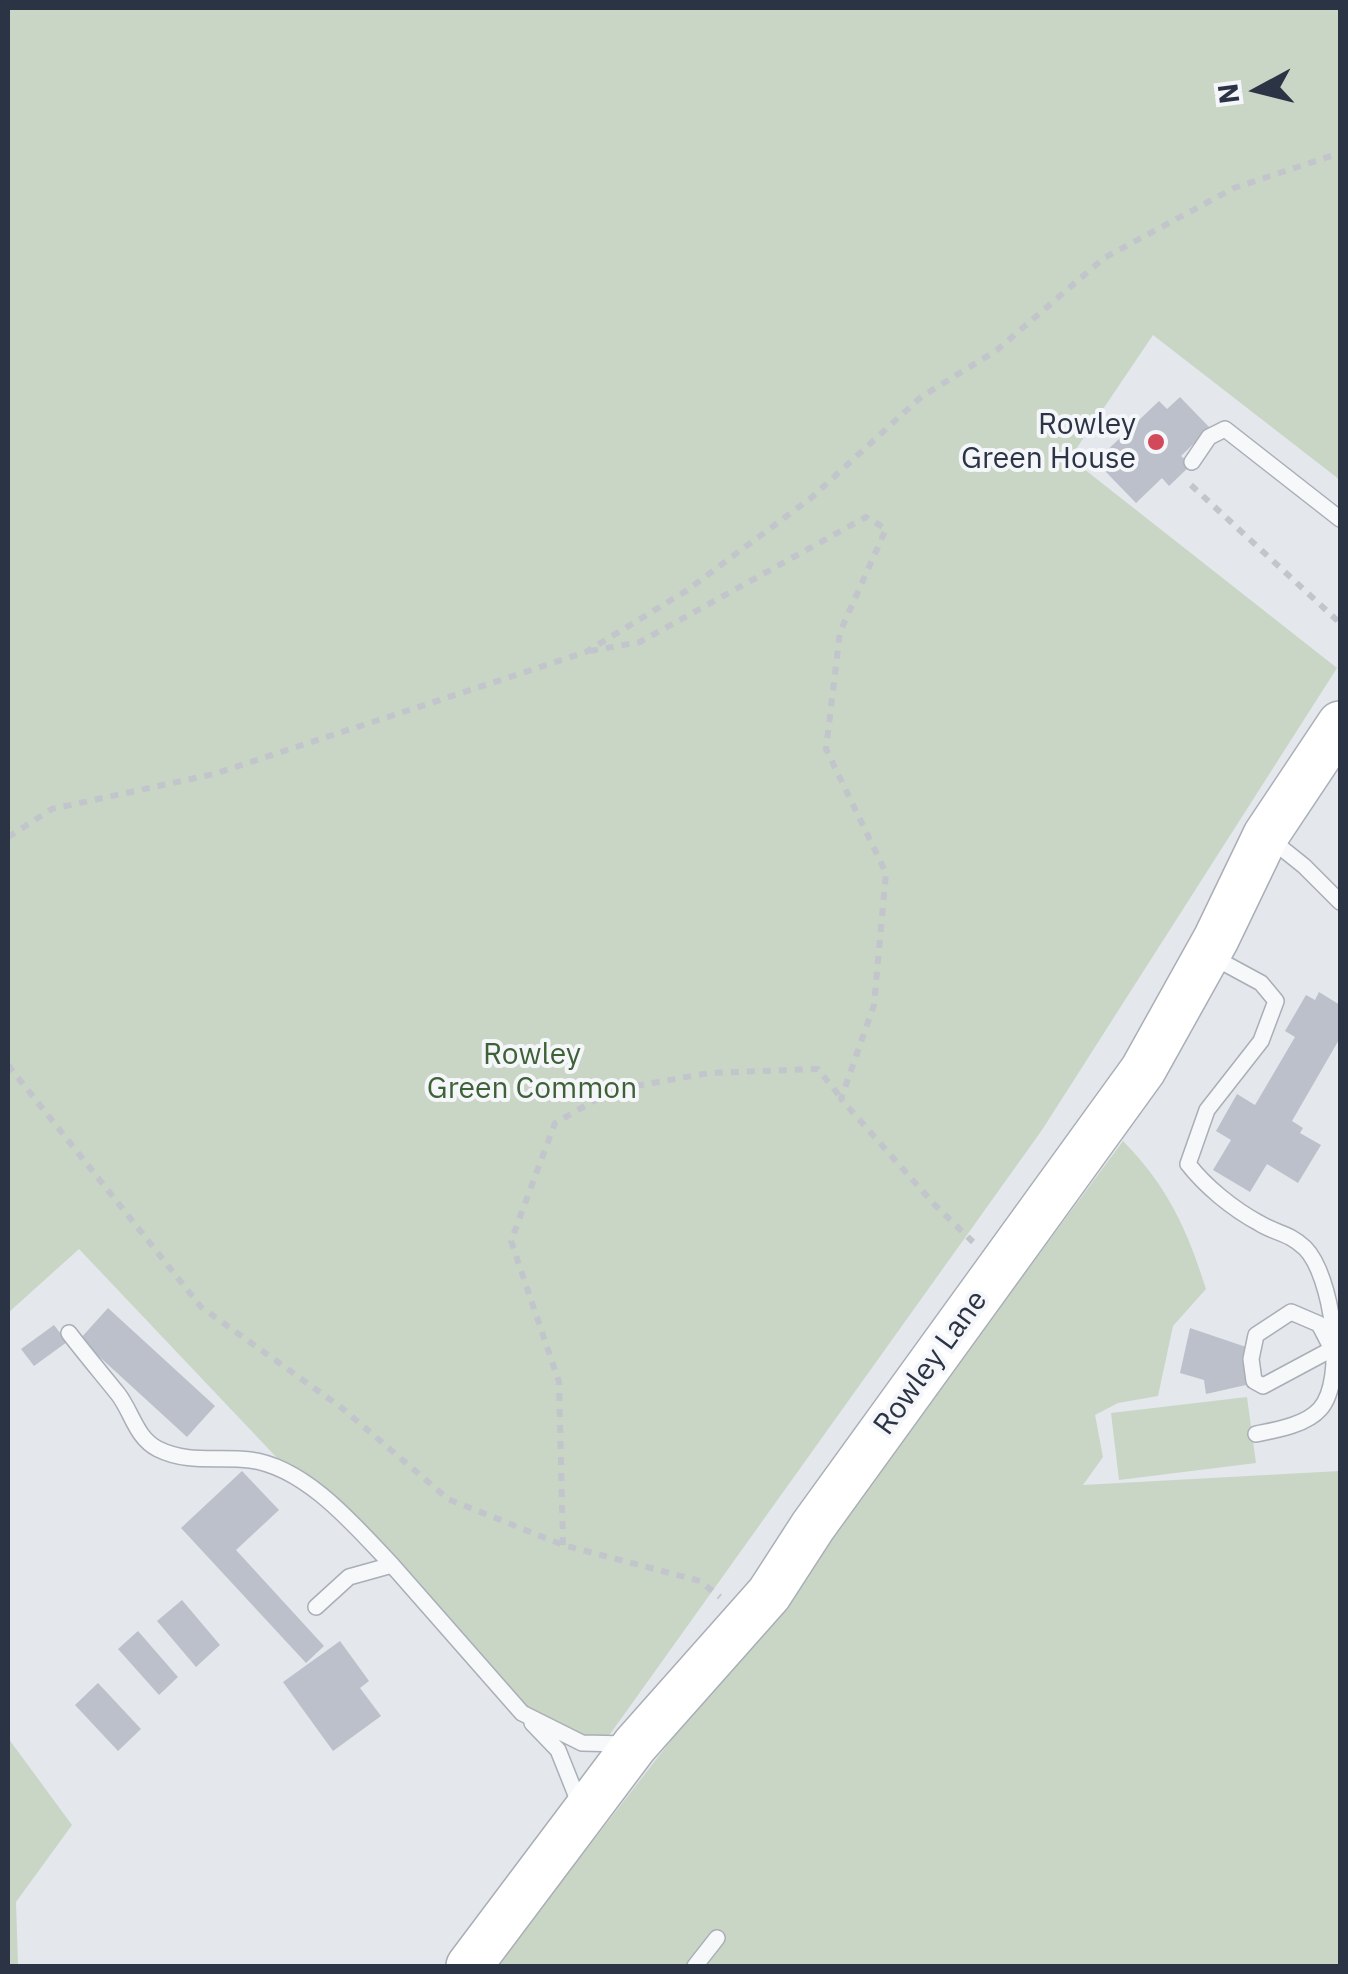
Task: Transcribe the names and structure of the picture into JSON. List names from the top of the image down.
{
  "streets": {
    "street": ["Rowley Lane"]
  },
  "parks": ["Rowley Green Common"],
  "places": ["Rowley Green House"],
  "north": "left"
}
